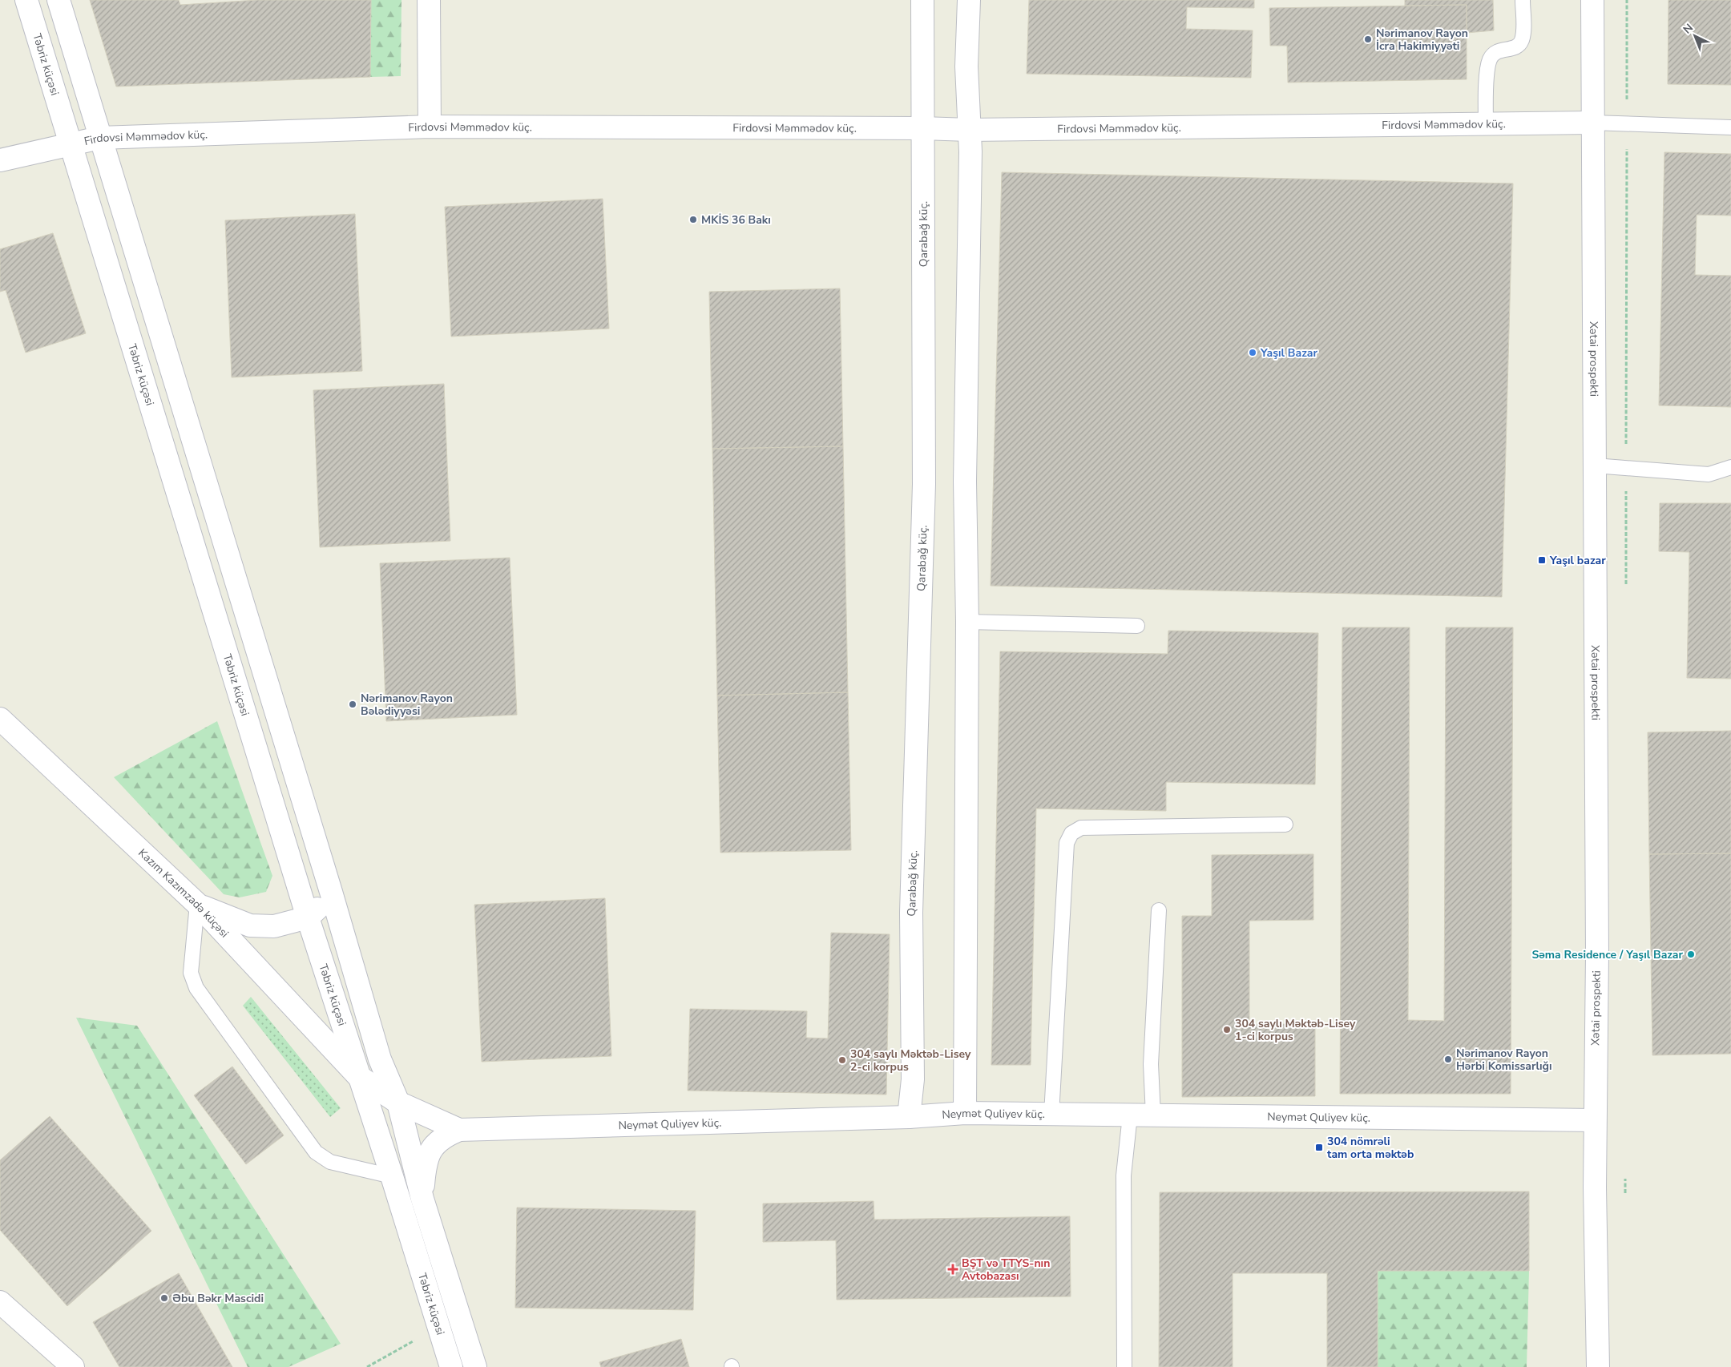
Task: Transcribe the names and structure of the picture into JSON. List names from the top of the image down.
{
  "streets": {
    "main road": [
      "Təbriz küçəsi",
      "Firdovsi Məmmədov küç.",
      "Qarabağ küç.",
      "Xətai prospekti",
      "Kazım Kazımzadə küçəsi",
      "Neymət Quliyev küç."
    ]
  },
  "crossings": [
    ["Təbriz küçəsi", "Firdovsi Məmmədov küç."],
    ["Təbriz küçəsi", "Kazım Kazımzadə küçəsi"],
    ["Təbriz küçəsi", "Neymət Quliyev küç."],
    ["Firdovsi Məmmədov küç.", "Qarabağ küç."],
    ["Firdovsi Məmmədov küç.", "Xətai prospekti"],
    ["Qarabağ küç.", "Neymət Quliyev küç."],
    ["Xətai prospekti", "Neymət Quliyev küç."],
    ["Kazım Kazımzadə küçəsi", "Neymət Quliyev küç."]
  ],
  "places": {
    "other": [
      "Nərimanov Rayon İcra Hakimiyyəti",
      "MKİS 36 Bakı",
      "Yaşıl Bazar",
      "Nərimanov Rayon Bələdiyyəsi",
      "Səma Residence / Yaşıl Bazar",
      "304 saylı Məktəb-Lisey 1-ci korpus",
      "Nərimanov Rayon Hərbi Komissarlığı",
      "304 saylı Məktəb-Lisey 2-ci korpus",
      "Əbu Bəkr Mascidi"
    ],
    "transit": ["Yaşıl bazar", "304 nömrəli tam orta məktəb"],
    "health": ["BŞT və TTYS-nın Avtobazası"]
  },
  "north": "top left"
}
